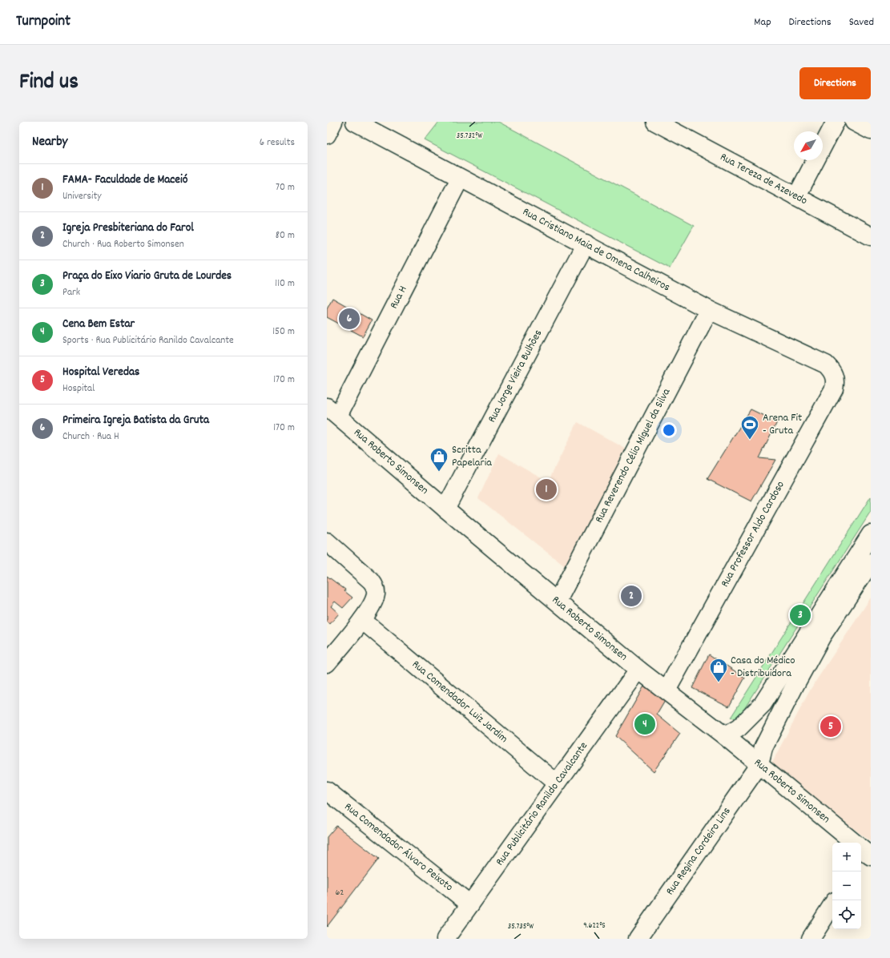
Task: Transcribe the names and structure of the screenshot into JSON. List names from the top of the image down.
{
  "streets": {
    "street": [
      "Rua Tereza de Azevedo",
      "Rua Cristiano Maia de Omena Calheiros",
      "Rua H",
      "Rua Jorge Vieira Bulhões",
      "Rua Reverendo Célio Miguel da Silva",
      "Rua Roberto Simonsen",
      "Rua Professor Aldo Cardoso",
      "Rua Comendador Luiz Jardim",
      "Rua Publicitário Ranildo Cavalcante",
      "Rua Comendador Álvaro Peixoto",
      "Rua Regina Cordeiro Lins"
    ]
  },
  "crossings": [
    ["Rua Cristiano Maia de Omena Calheiros", "Rua H"],
    ["Rua Cristiano Maia de Omena Calheiros", "Rua Jorge Vieira Bulhões"],
    ["Rua Cristiano Maia de Omena Calheiros", "Rua Reverendo Célio Miguel da Silva"],
    ["Rua Cristiano Maia de Omena Calheiros", "Rua Professor Aldo Cardoso"],
    ["Rua H", "Rua Roberto Simonsen"],
    ["Rua Jorge Vieira Bulhões", "Rua Roberto Simonsen"],
    ["Rua Reverendo Célio Miguel da Silva", "Rua Roberto Simonsen"],
    ["Rua Roberto Simonsen", "Rua Professor Aldo Cardoso"],
    ["Rua Roberto Simonsen", "Rua Publicitário Ranildo Cavalcante"],
    ["Rua Roberto Simonsen", "Rua Regina Cordeiro Lins"],
    ["Rua Comendador Luiz Jardim", "Rua Publicitário Ranildo Cavalcante"],
    ["Rua Publicitário Ranildo Cavalcante", "Rua Comendador Álvaro Peixoto"]
  ],
  "places": {
    "sports": ["Arena Fit - Gruta"],
    "shop": ["Scritta Papelaria", "Casa do Médico - Distribuidora"]
  },
  "house_numbers": ["62"],
  "north": "bottom left",
  "page": {
    "header": "Turnpoint",
    "nav": ["Map", "Directions", "Saved"],
    "title": "Find us",
    "buttons": "Directions",
    "heading": ["Nearby", "6 results"],
    "list": [
      {
        "mark": "1",
        "name": "FAMA- Faculdade de Maceió",
        "note": "University",
        "value": "70 m"
      },
      {
        "mark": "2",
        "name": "Igreja Presbiteriana do Farol",
        "note": "Church · Rua Roberto Simonsen",
        "value": "80 m"
      },
      {
        "mark": "3",
        "name": "Praça do Eixo Viario Gruta de Lourdes",
        "note": "Park",
        "value": "110 m"
      },
      {
        "mark": "4",
        "name": "Cena Bem Estar",
        "note": "Sports · Rua Publicitário Ranildo Cavalcante",
        "value": "150 m"
      },
      {
        "mark": "5",
        "name": "Hospital Veredas",
        "note": "Hospital",
        "value": "170 m"
      },
      {
        "mark": "6",
        "name": "Primeira Igreja Batista da Gruta",
        "note": "Church · Rua H",
        "value": "170 m"
      }
    ],
    "pins": [
      "6",
      "1",
      "2",
      "3",
      "4",
      "5"
    ],
    "map_buttons": ["+", "−"]
  },
  "coordinates": ["35.732°W", "9.622°S", "35.735°W"]
}
